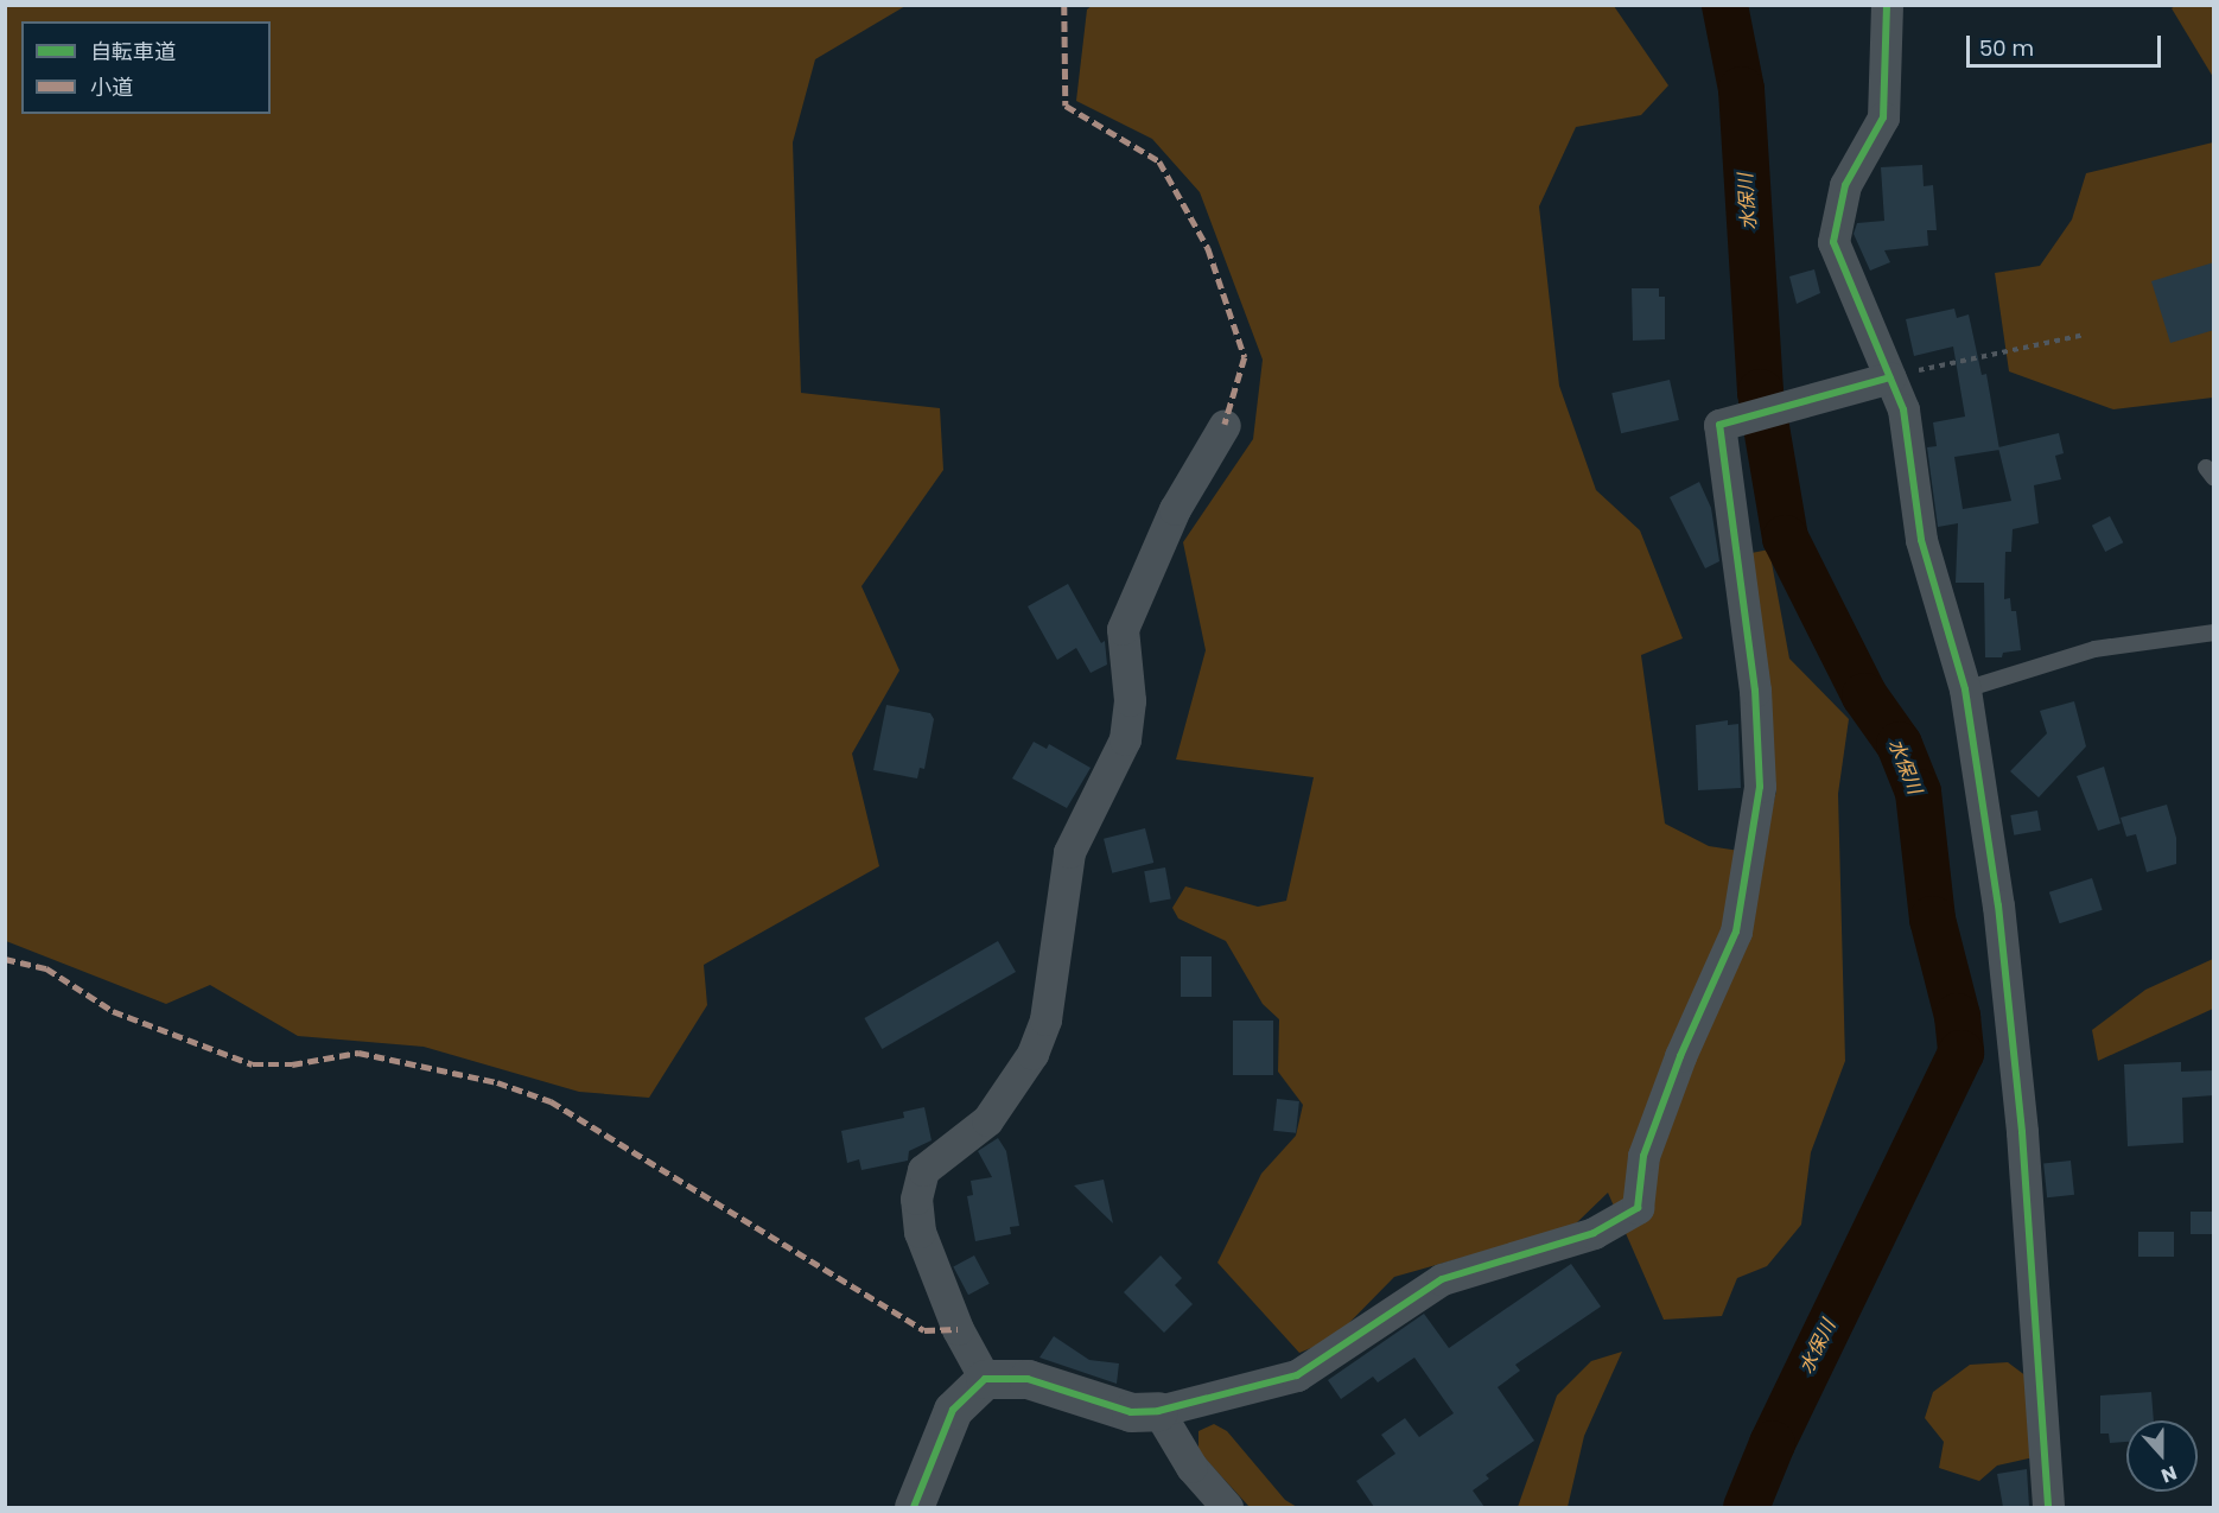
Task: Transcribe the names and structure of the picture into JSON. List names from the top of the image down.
{
  "water": ["水保川"],
  "legend": ["自転車道", "小道"],
  "scale_bar": "50 m",
  "north": "bottom"
}
